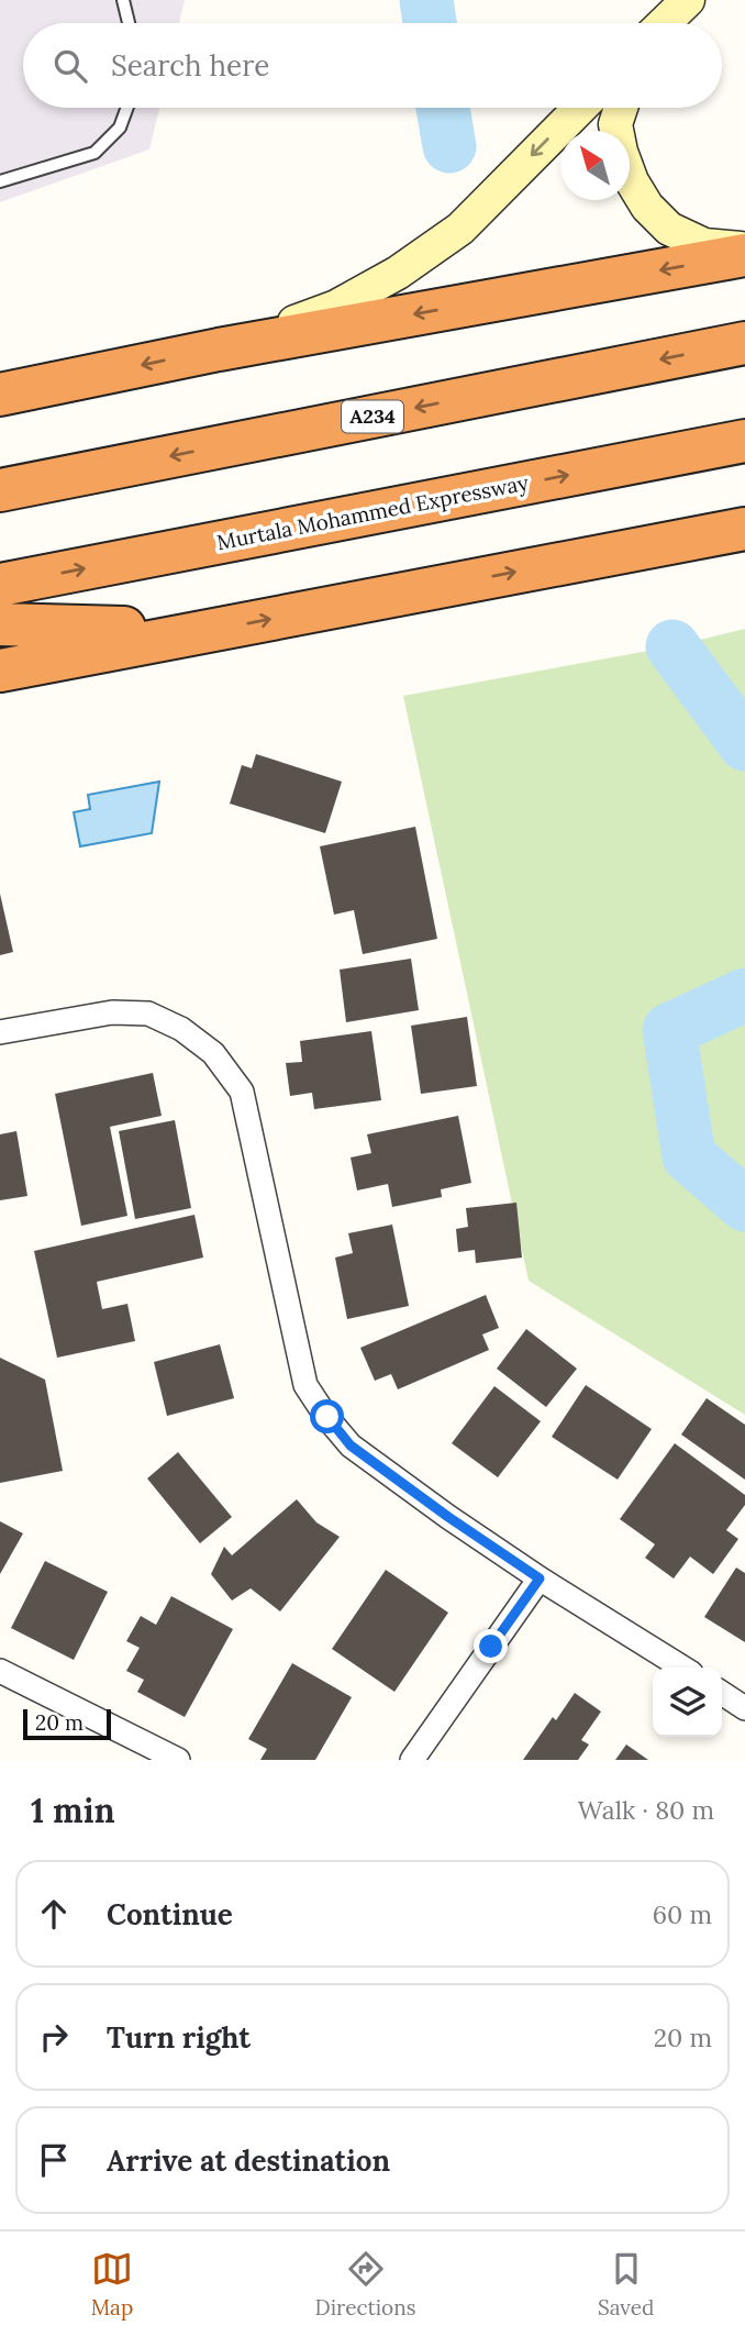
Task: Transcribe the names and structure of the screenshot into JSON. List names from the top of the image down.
{
  "streets": {
    "highway": ["A234", "Murtala Mohammed Expressway"]
  },
  "scale_bar": "20 m",
  "north": "top left",
  "page": {
    "search": "Search here",
    "scale": "20 m",
    "heading": ["1 min", "Walk · 80 m"],
    "list": [
      ["Continue", "60 m"],
      ["Turn right", "20 m"],
      "Arrive at destination"
    ],
    "nav": ["Map", "Directions", "Saved"]
  }
}
